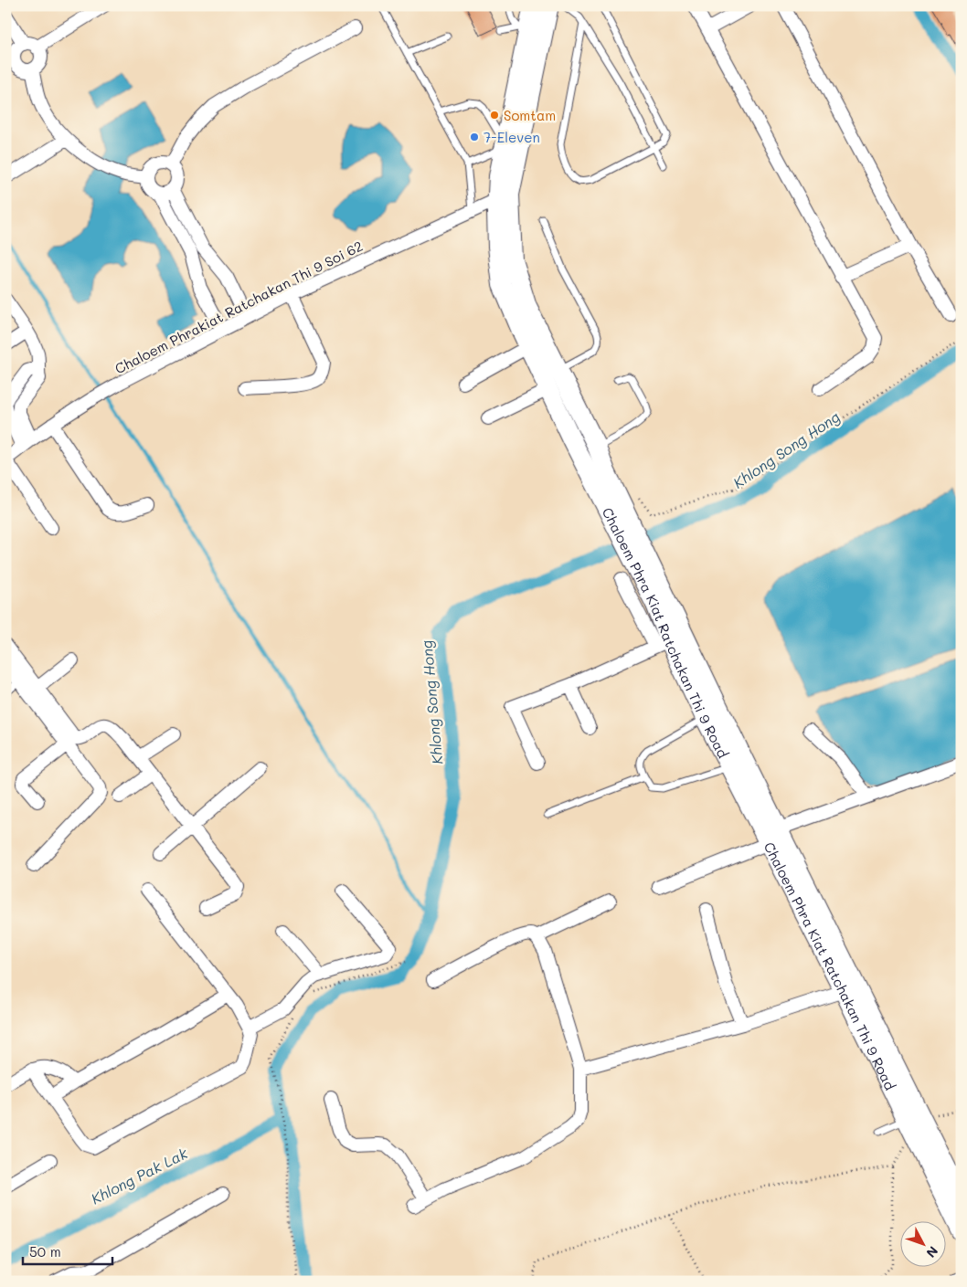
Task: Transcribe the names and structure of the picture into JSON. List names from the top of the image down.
{
  "streets": {
    "main road": ["Chaloem Phra Kiat Ratchakan Thi 9 Road"],
    "street": ["Chaloem Phrakiat Ratchakan Thi 9 Soi 62"]
  },
  "crossings": [
    ["Chaloem Phrakiat Ratchakan Thi 9 Soi 62", "Chaloem Phra Kiat Ratchakan Thi 9 Road"]
  ],
  "water": ["Khlong Song Hong", "Khlong Pak Lak"],
  "places": ["Somtam", "7-Eleven"],
  "scale_bar": "50 m",
  "north": "bottom right"
}
